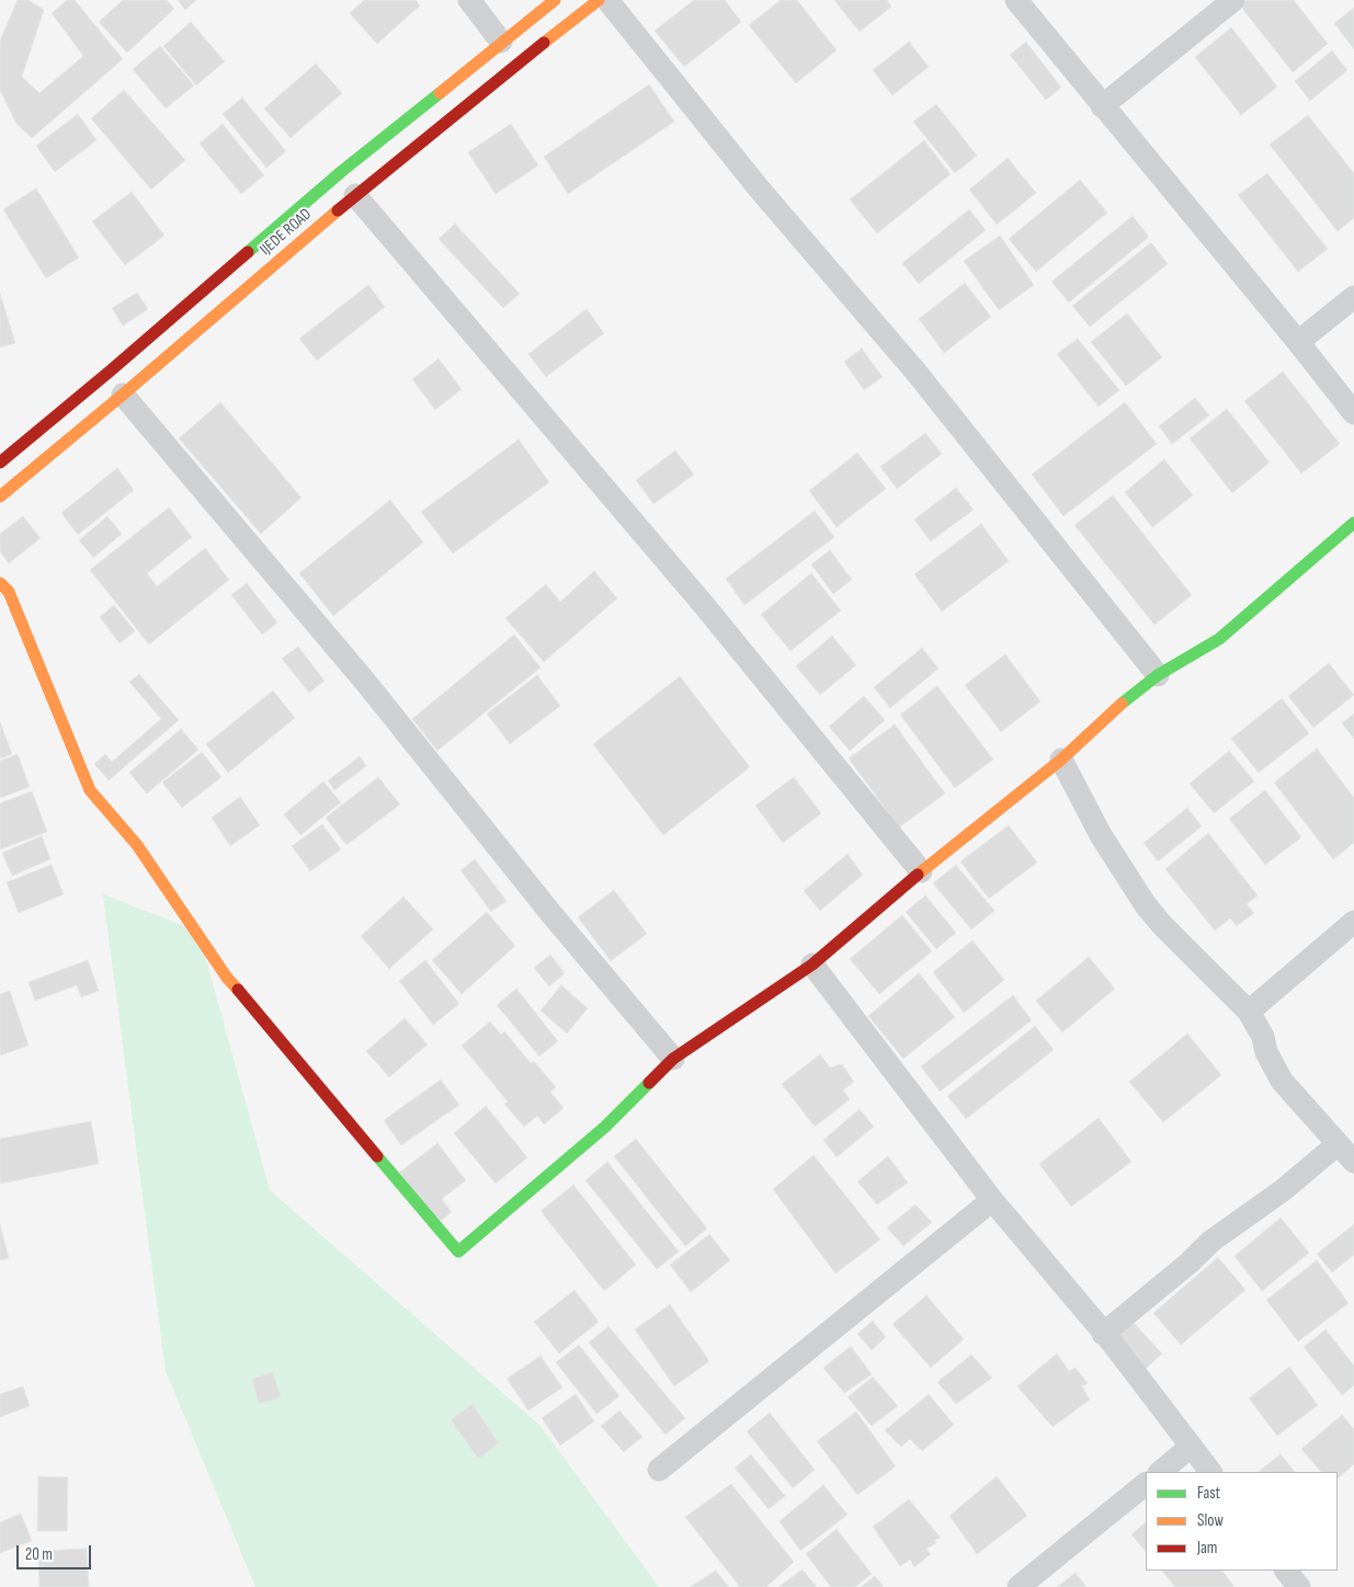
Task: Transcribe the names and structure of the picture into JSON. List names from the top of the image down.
{
  "streets": {
    "street": ["IJEDE ROAD"]
  },
  "legend": ["Fast", "Slow", "Jam"],
  "scale_bar": "20 m"
}
